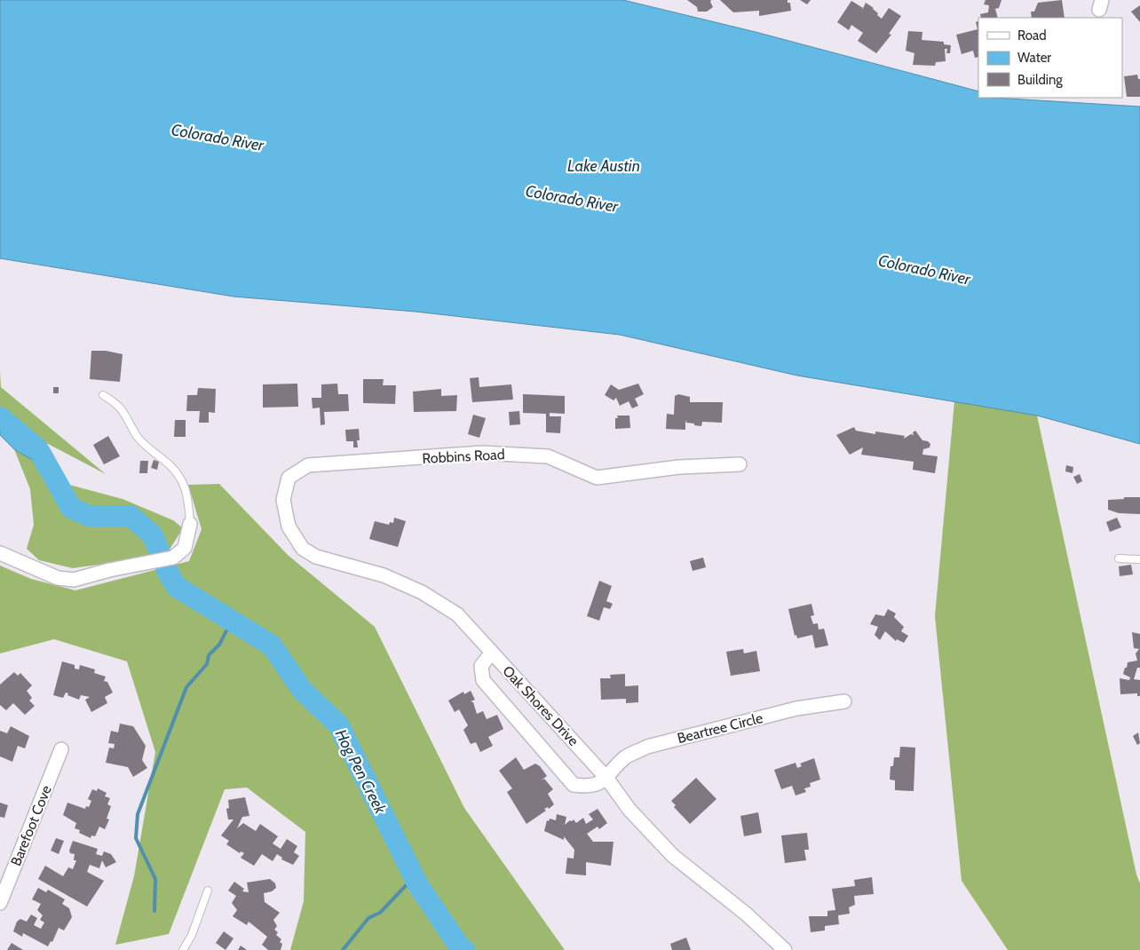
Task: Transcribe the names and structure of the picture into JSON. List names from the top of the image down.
{
  "streets": {
    "street": [
      "Robbins Road",
      "Oak Shores Drive",
      "Beartree Circle",
      "Barefoot Cove"
    ]
  },
  "crossings": [
    ["Robbins Road", "Oak Shores Drive"],
    ["Oak Shores Drive", "Beartree Circle"]
  ],
  "water": ["Colorado River", "Lake Austin", "Hog Pen Creek"],
  "legend": ["Road", "Water", "Building"]
}
